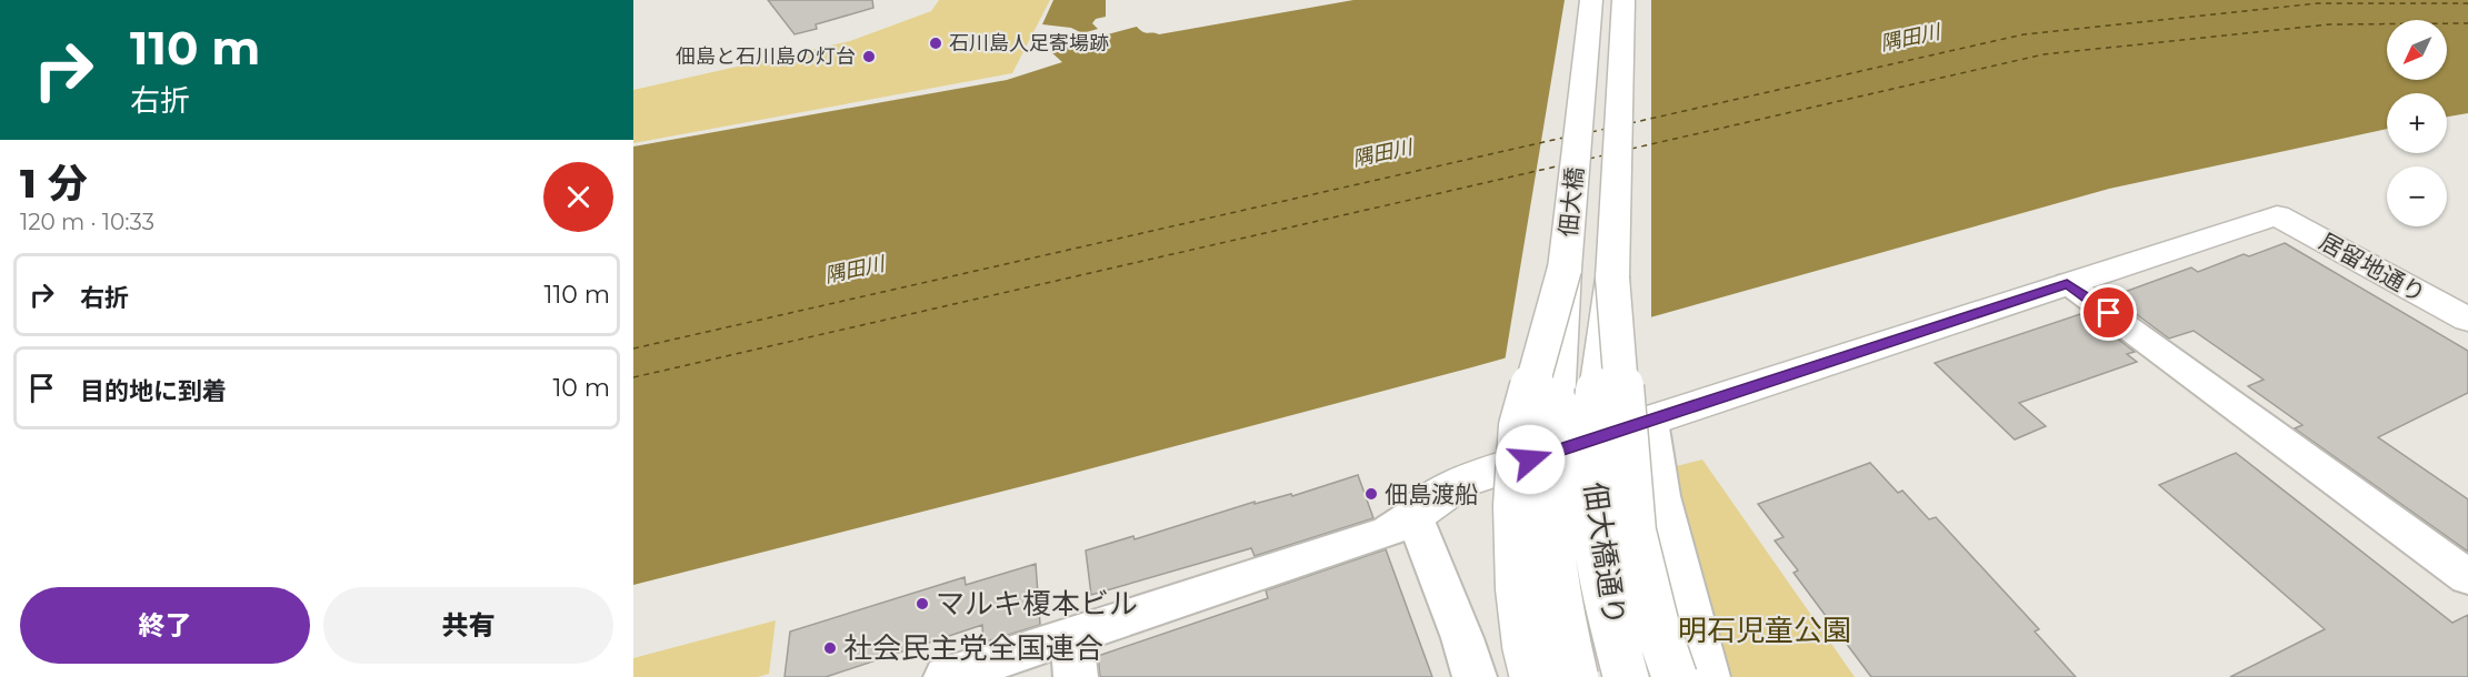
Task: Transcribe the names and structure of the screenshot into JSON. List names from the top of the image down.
{
  "streets": {
    "main road": ["佃大橋", "居留地通り", "佃大橋通り"]
  },
  "crossings": [
    ["佃大橋", "佃大橋通り"]
  ],
  "water": ["隅田川"],
  "parks": ["明石児童公園"],
  "places": [
    "石川島人足寄場跡",
    "佃島と石川島の灯台",
    "佃島渡船",
    "マルキ榎本ビル",
    "社会民主党全国連合"
  ],
  "north": "bottom left",
  "page": {
    "turn": ["110 m", "右折"],
    "map_buttons": ["+", "−"],
    "heading": ["1 分", "120 m · 10:33"],
    "list": [
      {
        "name": "右折",
        "value": "110 m"
      },
      {
        "name": "目的地に到着",
        "value": "10 m"
      }
    ],
    "buttons": ["終了", "共有"]
  }
}
